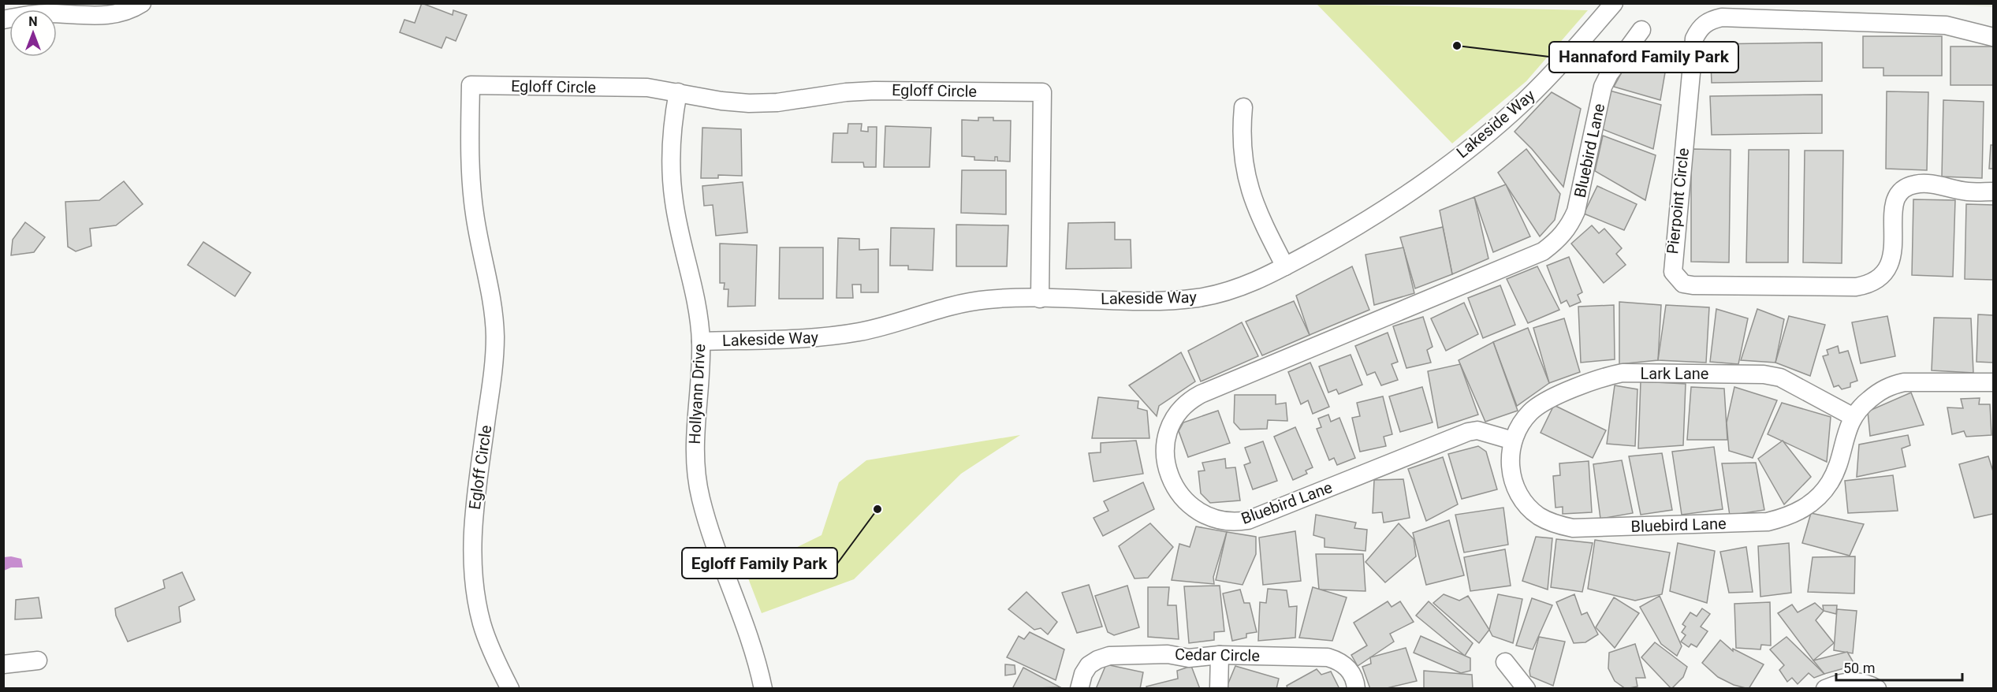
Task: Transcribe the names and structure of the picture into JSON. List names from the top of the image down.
{
  "streets": {
    "street": [
      "Egloff Circle",
      "Lakeside Way",
      "Bluebird Lane",
      "Pierpoint Circle",
      "Lark Lane",
      "Hollyann Drive",
      "Cedar Circle"
    ]
  },
  "crossings": [
    ["Egloff Circle", "Lakeside Way"],
    ["Egloff Circle", "Hollyann Drive"],
    ["Lakeside Way", "Hollyann Drive"],
    ["Bluebird Lane", "Lark Lane"]
  ],
  "places": ["Hannaford Family Park", "Egloff Family Park"],
  "scale_bar": "50 m",
  "north": "top"
}
